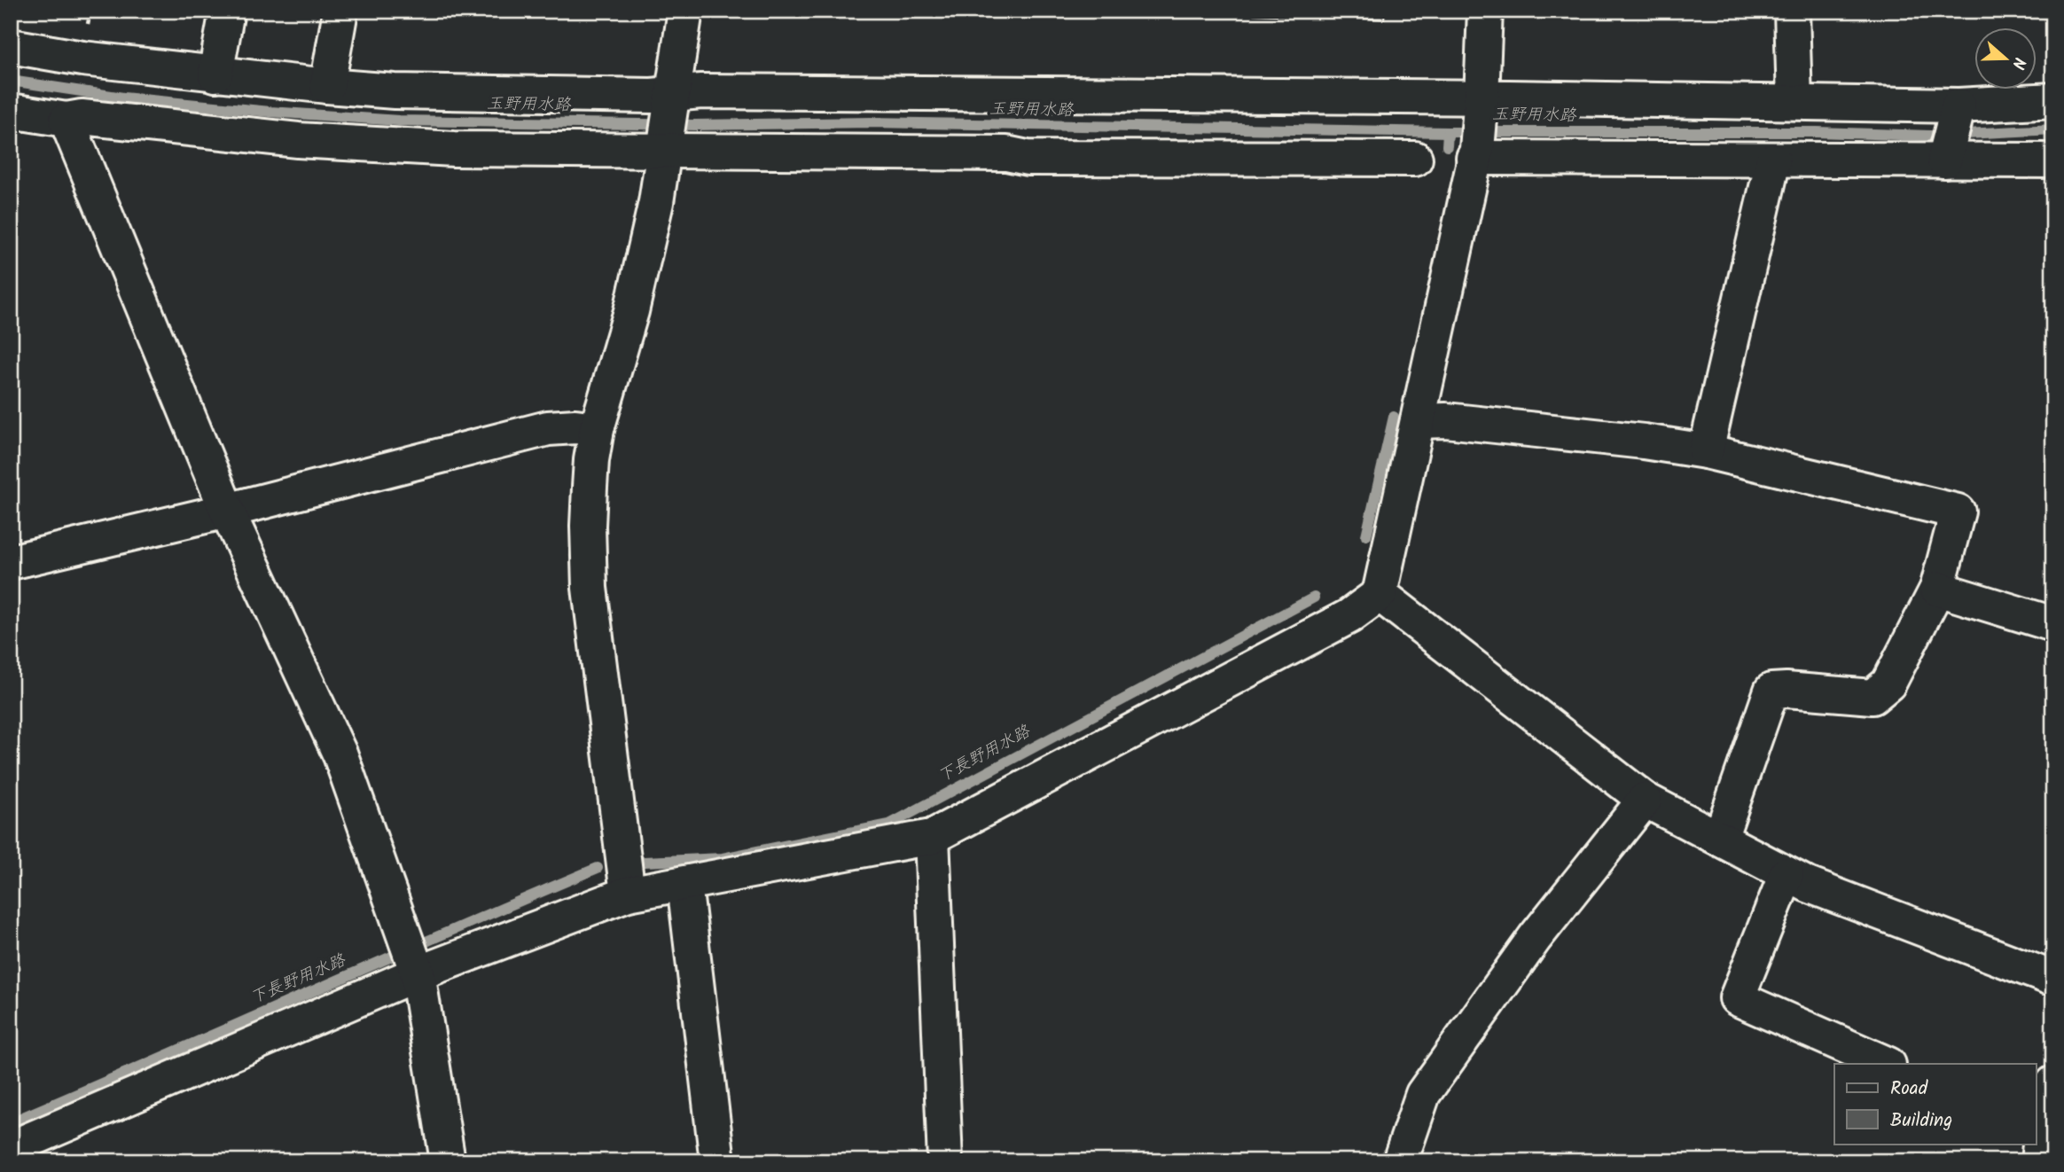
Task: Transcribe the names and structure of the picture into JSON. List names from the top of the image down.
{
  "water": ["玉野用水路", "下長野用水路"],
  "legend": ["Road", "Building"],
  "north": "right"
}
